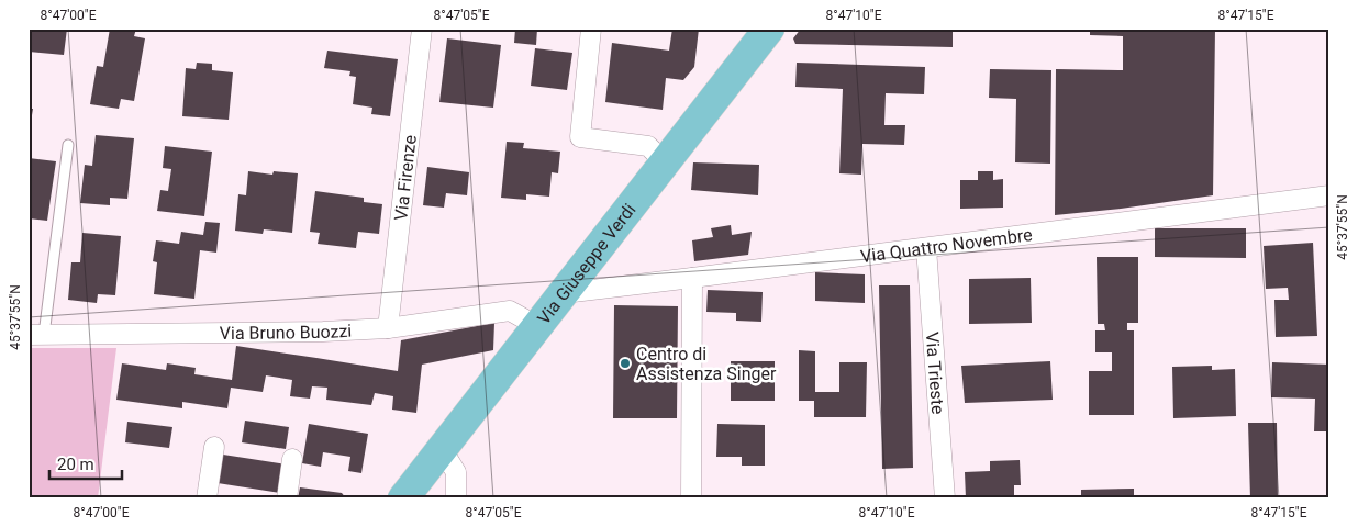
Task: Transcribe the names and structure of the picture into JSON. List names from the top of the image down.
{
  "streets": {
    "main road": ["Via Giuseppe Verdi"],
    "street": [
      "Via Firenze",
      "Via Quattro Novembre",
      "Via Bruno Buozzi",
      "Via Trieste"
    ]
  },
  "crossings": [
    ["Via Firenze", "Via Bruno Buozzi"],
    ["Via Quattro Novembre", "Via Giuseppe Verdi"],
    ["Via Quattro Novembre", "Via Trieste"],
    ["Via Giuseppe Verdi", "Via Bruno Buozzi"]
  ],
  "places": ["Centro di Assistenza Singer"],
  "scale_bar": "20 m",
  "coordinates": [
    "8°47'00\"E",
    "8°47'05\"E",
    "8°47'10\"E",
    "8°47'15\"E",
    "45°37'55\"N"
  ]
}
